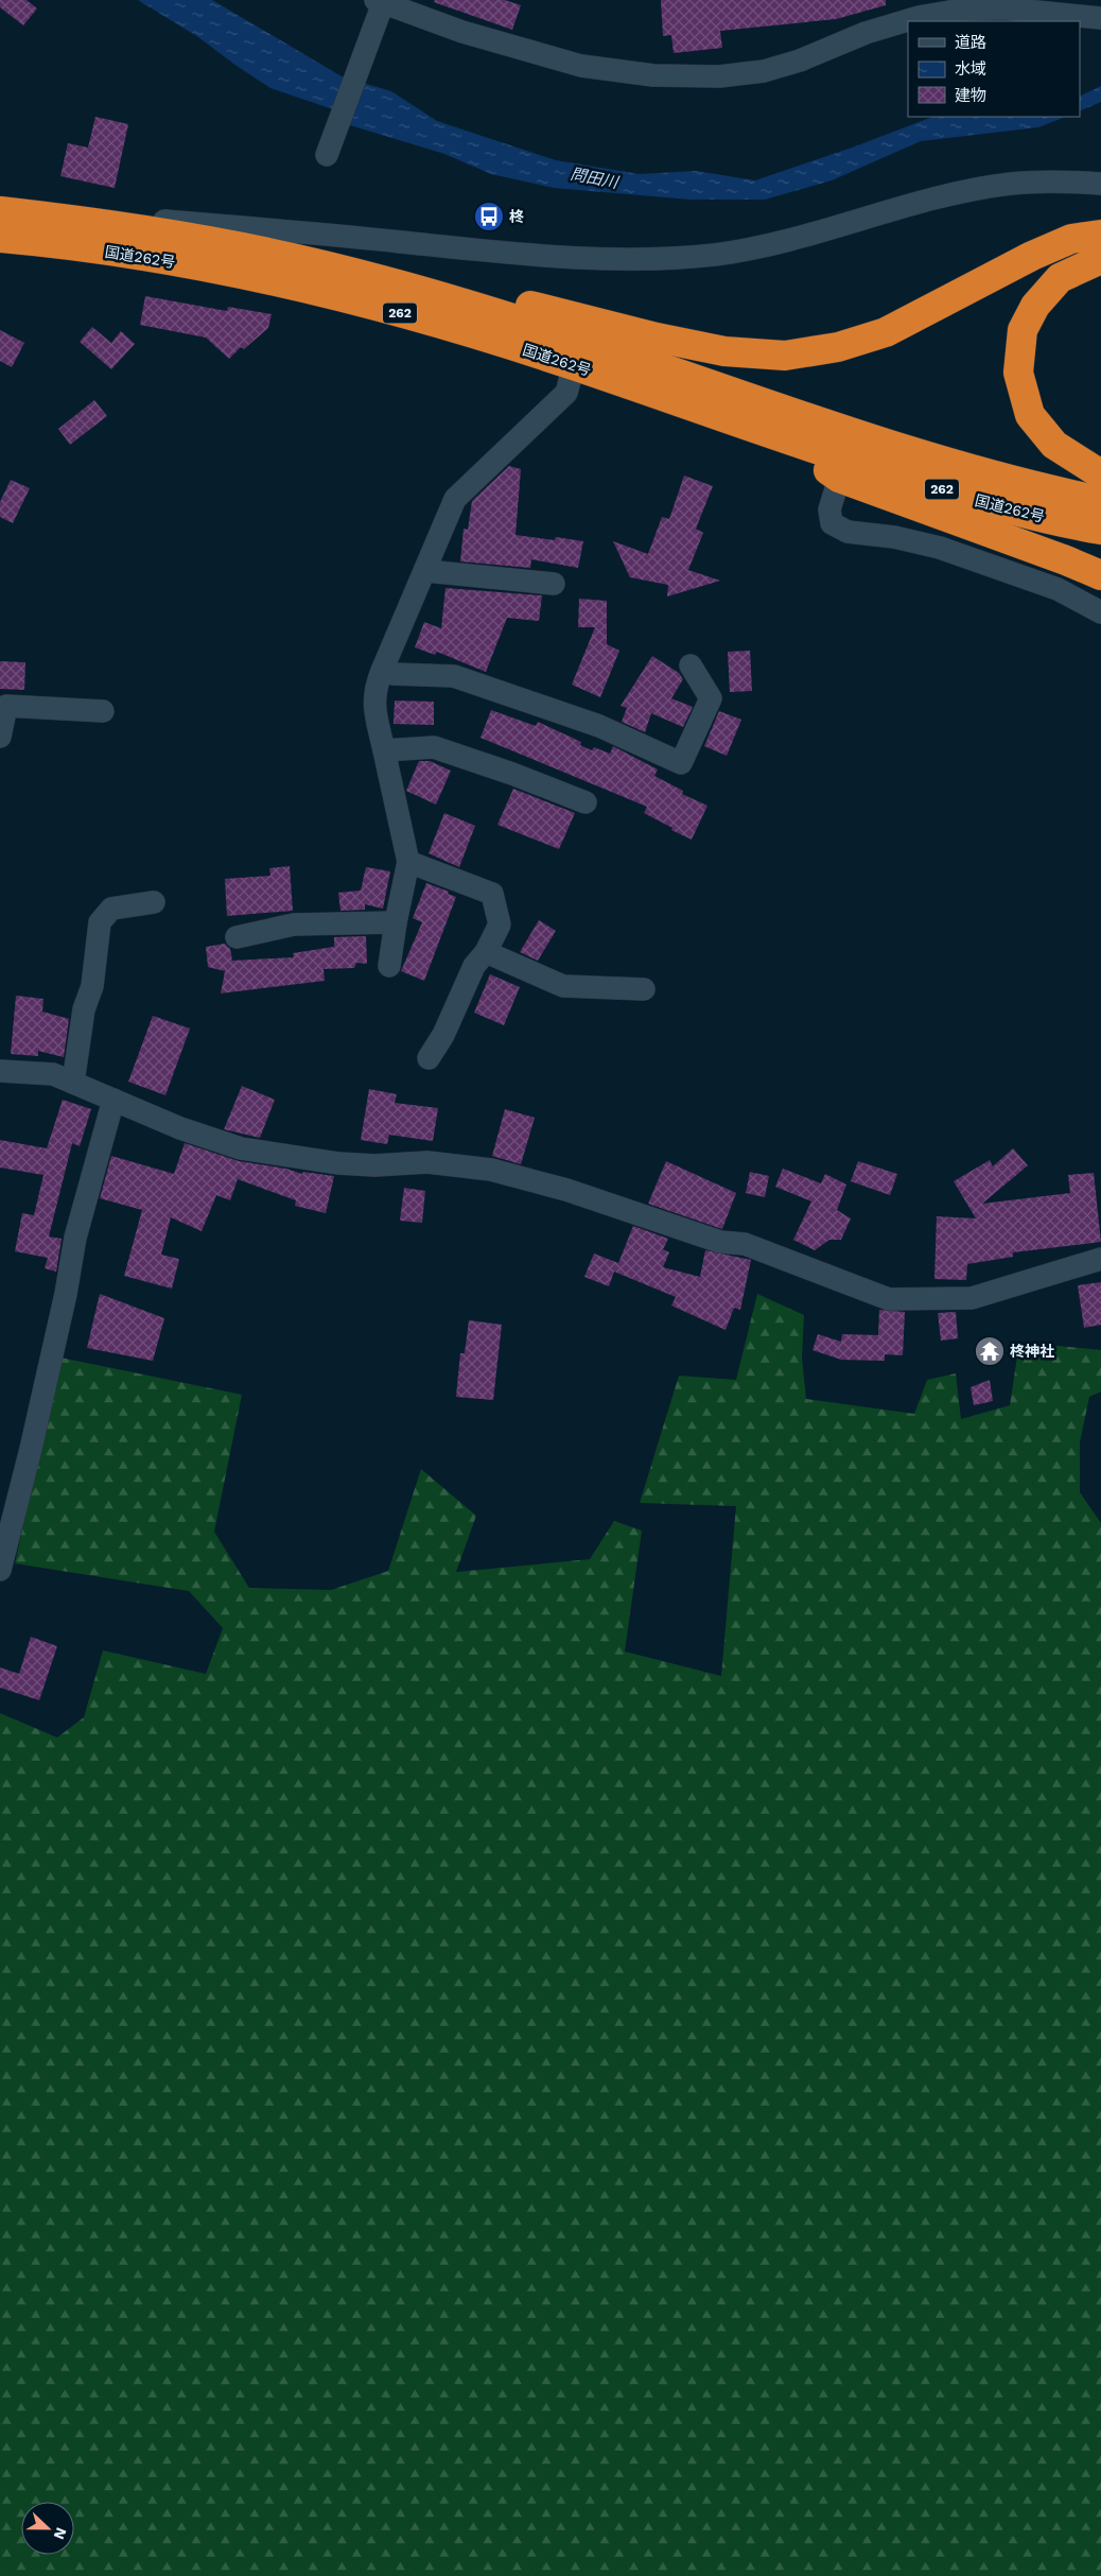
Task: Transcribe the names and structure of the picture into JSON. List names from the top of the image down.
{
  "streets": {
    "highway": ["国道262号", "262"]
  },
  "water": ["問田川"],
  "places": {
    "bus stop": ["柊"],
    "temple": ["柊神社"]
  },
  "legend": ["道路", "水域", "建物"],
  "north": "right"
}
